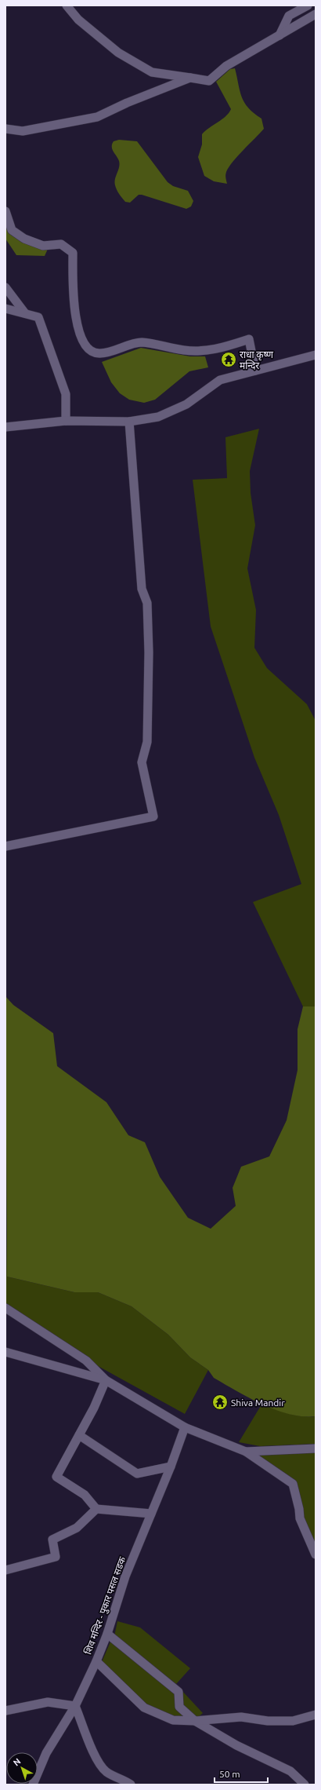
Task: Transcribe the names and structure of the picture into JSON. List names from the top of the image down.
{
  "streets": {
    "street": ["शिव मन्दिर - पुकार पसल सडक"]
  },
  "places": {
    "temple": ["राधा कृष्ण मन्दिर", "Shiva Mandir"]
  },
  "scale_bar": "50 m",
  "north": "top left"
}
